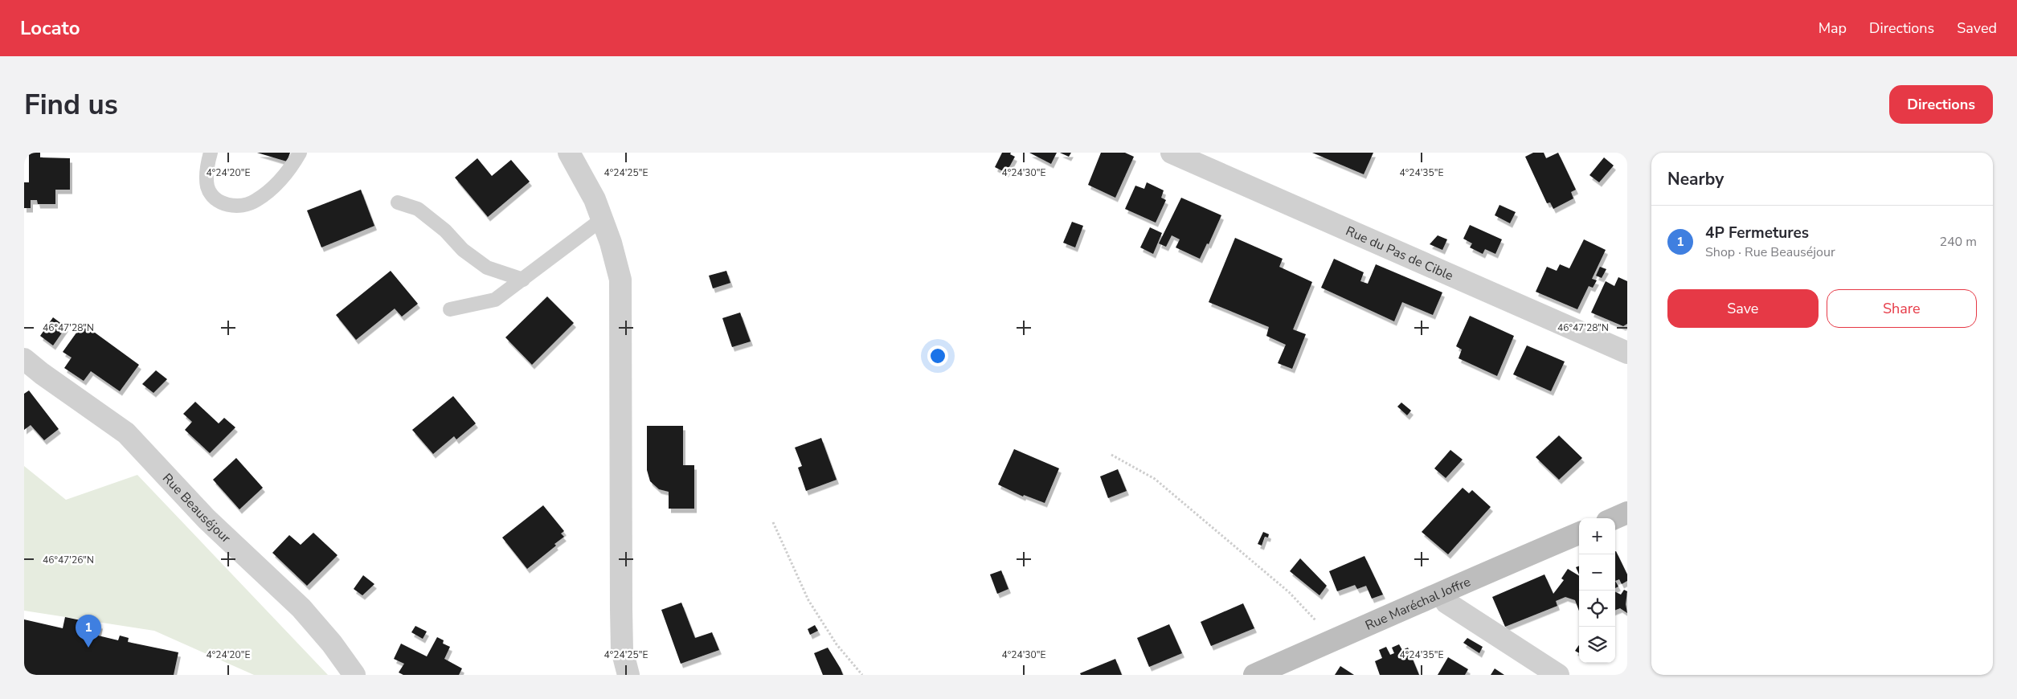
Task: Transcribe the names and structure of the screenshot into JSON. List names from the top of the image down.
{
  "streets": {
    "main road": ["Rue Maréchal Joffre"],
    "street": ["Rue du Pas de Cible", "Rue Beauséjour"]
  },
  "page": {
    "header": "Locato",
    "nav": ["Map", "Directions", "Saved"],
    "buttons": [
      "Directions",
      ["Save", "Share"]
    ],
    "title": "Find us",
    "heading": "Nearby",
    "list": [
      {
        "mark": "1",
        "name": "4P Fermetures",
        "note": "Shop · Rue Beauséjour",
        "value": "240 m"
      }
    ],
    "map_buttons": ["+", "−"],
    "pins": "1"
  },
  "coordinates": [
    "4°24'20\"E",
    "4°24'25\"E",
    "4°24'30\"E",
    "4°24'35\"E",
    "46°47'28\"N",
    "46°47'26\"N"
  ]
}
